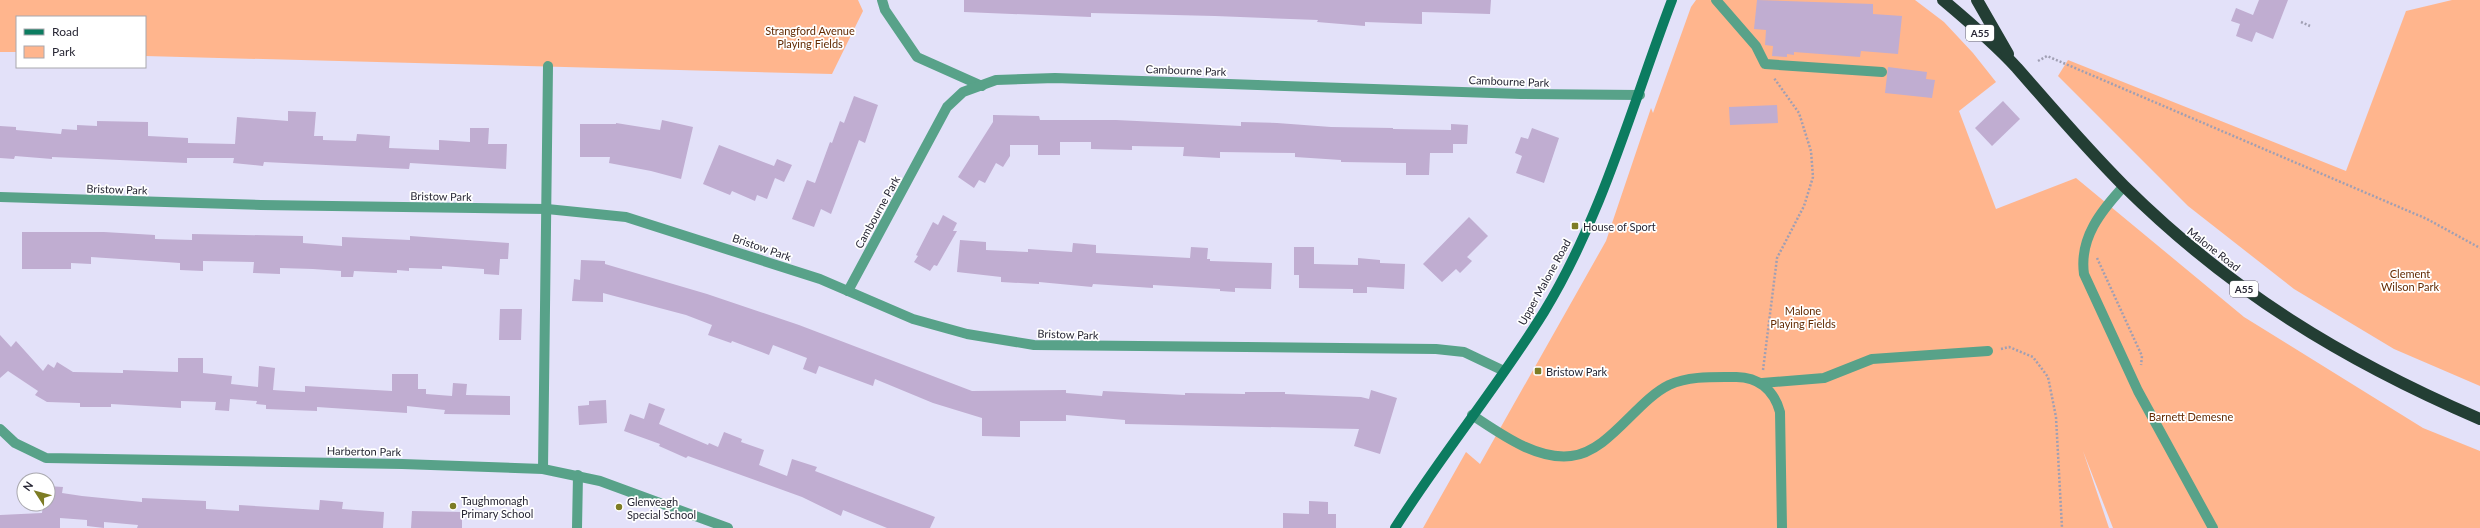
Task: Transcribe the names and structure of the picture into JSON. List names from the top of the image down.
{
  "streets": {
    "highway": ["A55", "Malone Road"],
    "main road": ["Upper Malone Road"],
    "street": ["Cambourne Park", "Bristow Park", "Harberton Park"]
  },
  "crossings": [
    ["Cambourne Park", "Bristow Park"],
    ["Cambourne Park", "Upper Malone Road"],
    ["Bristow Park", "Upper Malone Road"]
  ],
  "parks": [
    "Strangford Avenue Playing Fields",
    "Clement Wilson Park",
    "Malone Playing Fields",
    "Barnett Demesne"
  ],
  "places": {
    "transit": ["House of Sport", "Bristow Park"],
    "other": ["Taughmonagh Primary School", "Glenveagh Special School"]
  },
  "legend": ["Road", "Park"],
  "north": "top left"
}
